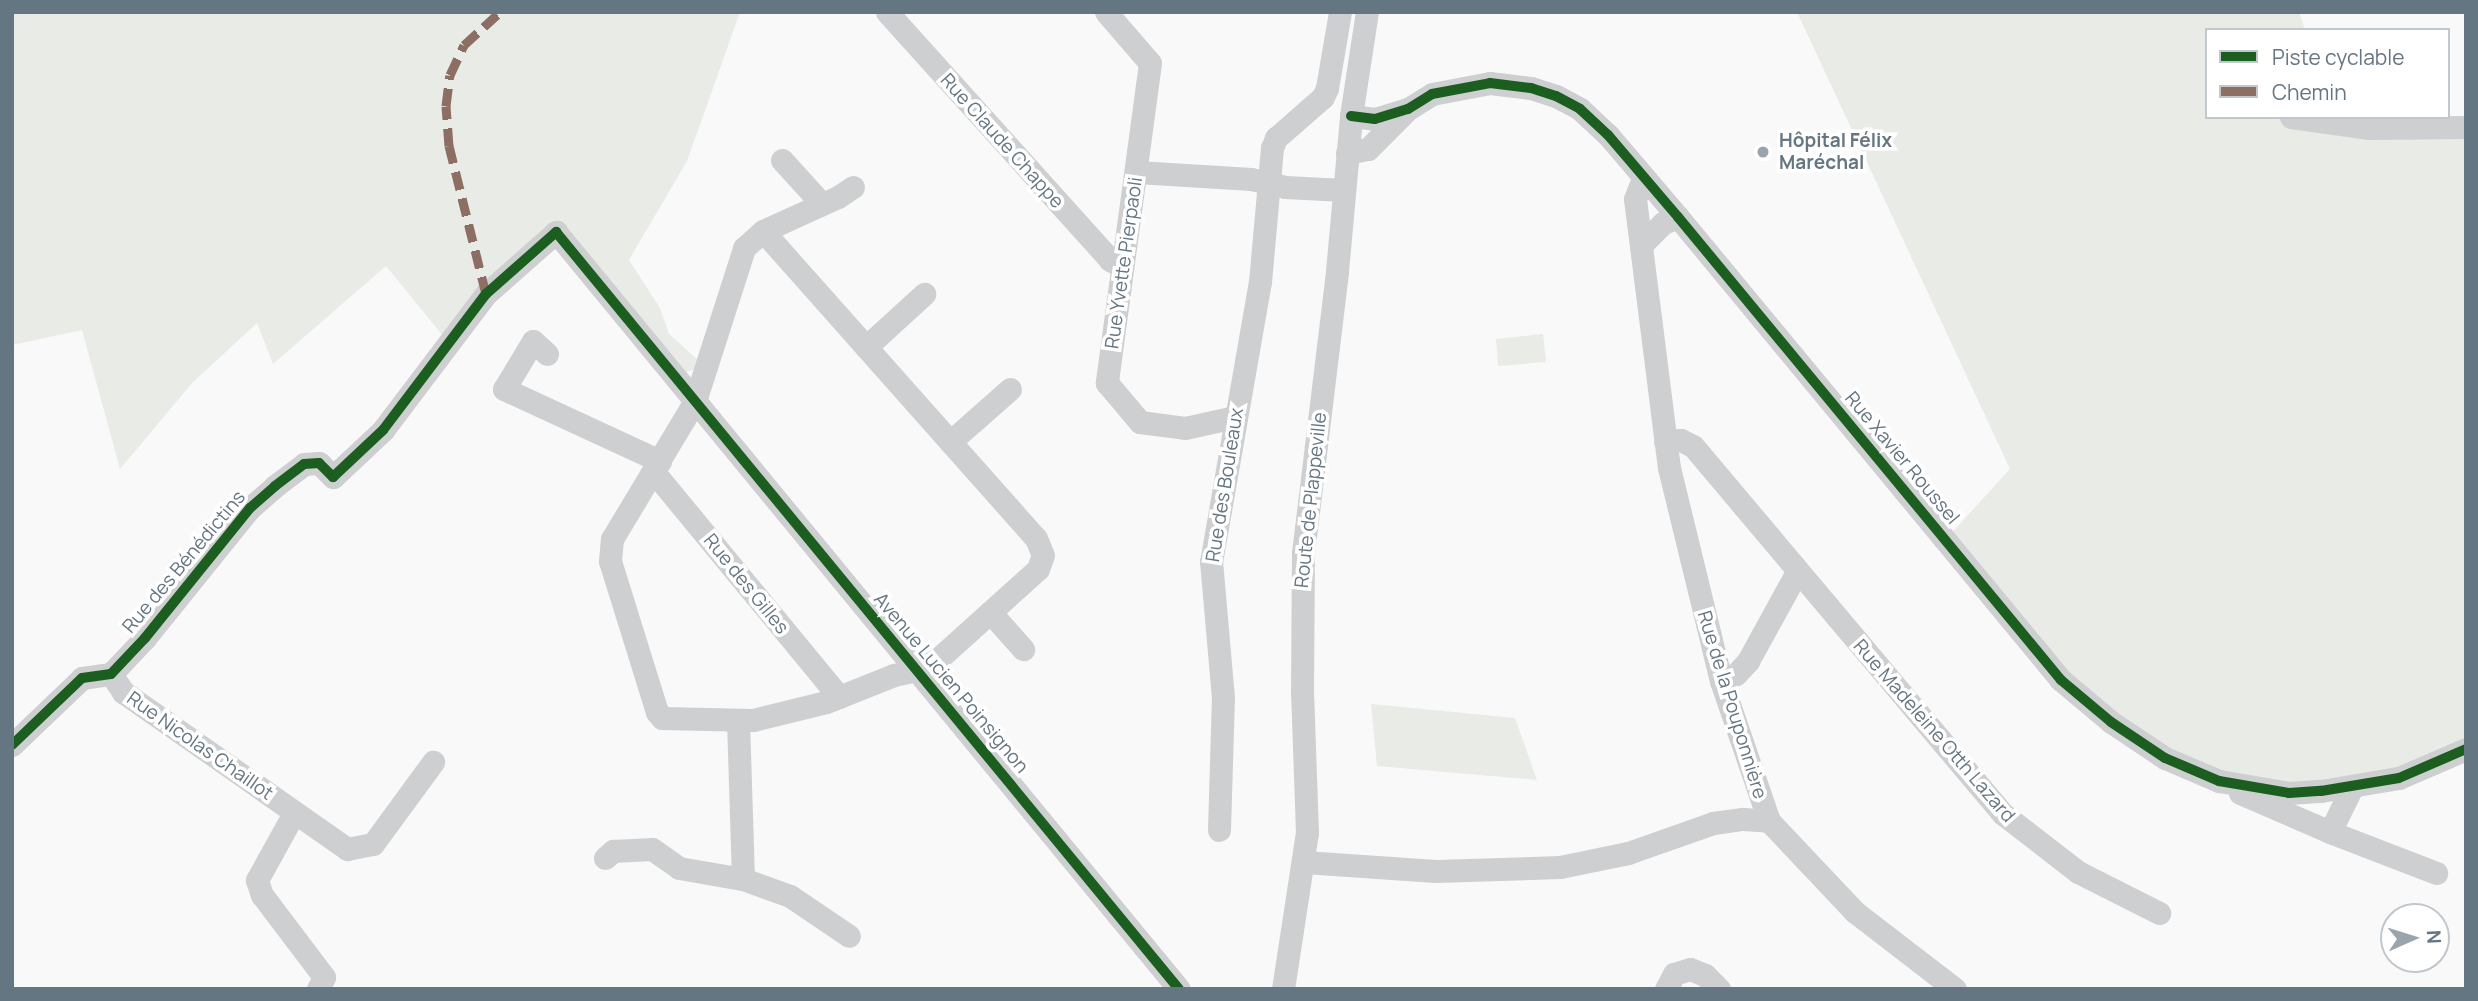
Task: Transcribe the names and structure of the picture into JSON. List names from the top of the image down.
{
  "streets": {
    "street": [
      "Rue Claude Chappe",
      "Rue Yvette Pierpaoli",
      "Rue Xavier Roussel",
      "Rue des Bouleaux",
      "Route de Plappeville",
      "Rue des Bénédictins",
      "Rue des Gilles",
      "Avenue Lucien Poinsignon",
      "Rue de la Pouponnière",
      "Rue Madeleine Otth Lazard",
      "Rue Nicolas Chaillot"
    ]
  },
  "crossings": [
    ["Rue Claude Chappe", "Rue Yvette Pierpaoli"],
    ["Rue Yvette Pierpaoli", "Rue des Bouleaux"],
    ["Rue Xavier Roussel", "Route de Plappeville"],
    ["Rue Xavier Roussel", "Rue de la Pouponnière"],
    ["Route de Plappeville", "Rue de la Pouponnière"],
    ["Rue des Bénédictins", "Avenue Lucien Poinsignon"],
    ["Rue des Bénédictins", "Rue Nicolas Chaillot"],
    ["Rue de la Pouponnière", "Rue Madeleine Otth Lazard"]
  ],
  "places": ["Hôpital Félix Maréchal"],
  "legend": ["Piste cyclable", "Chemin"],
  "north": "right"
}
